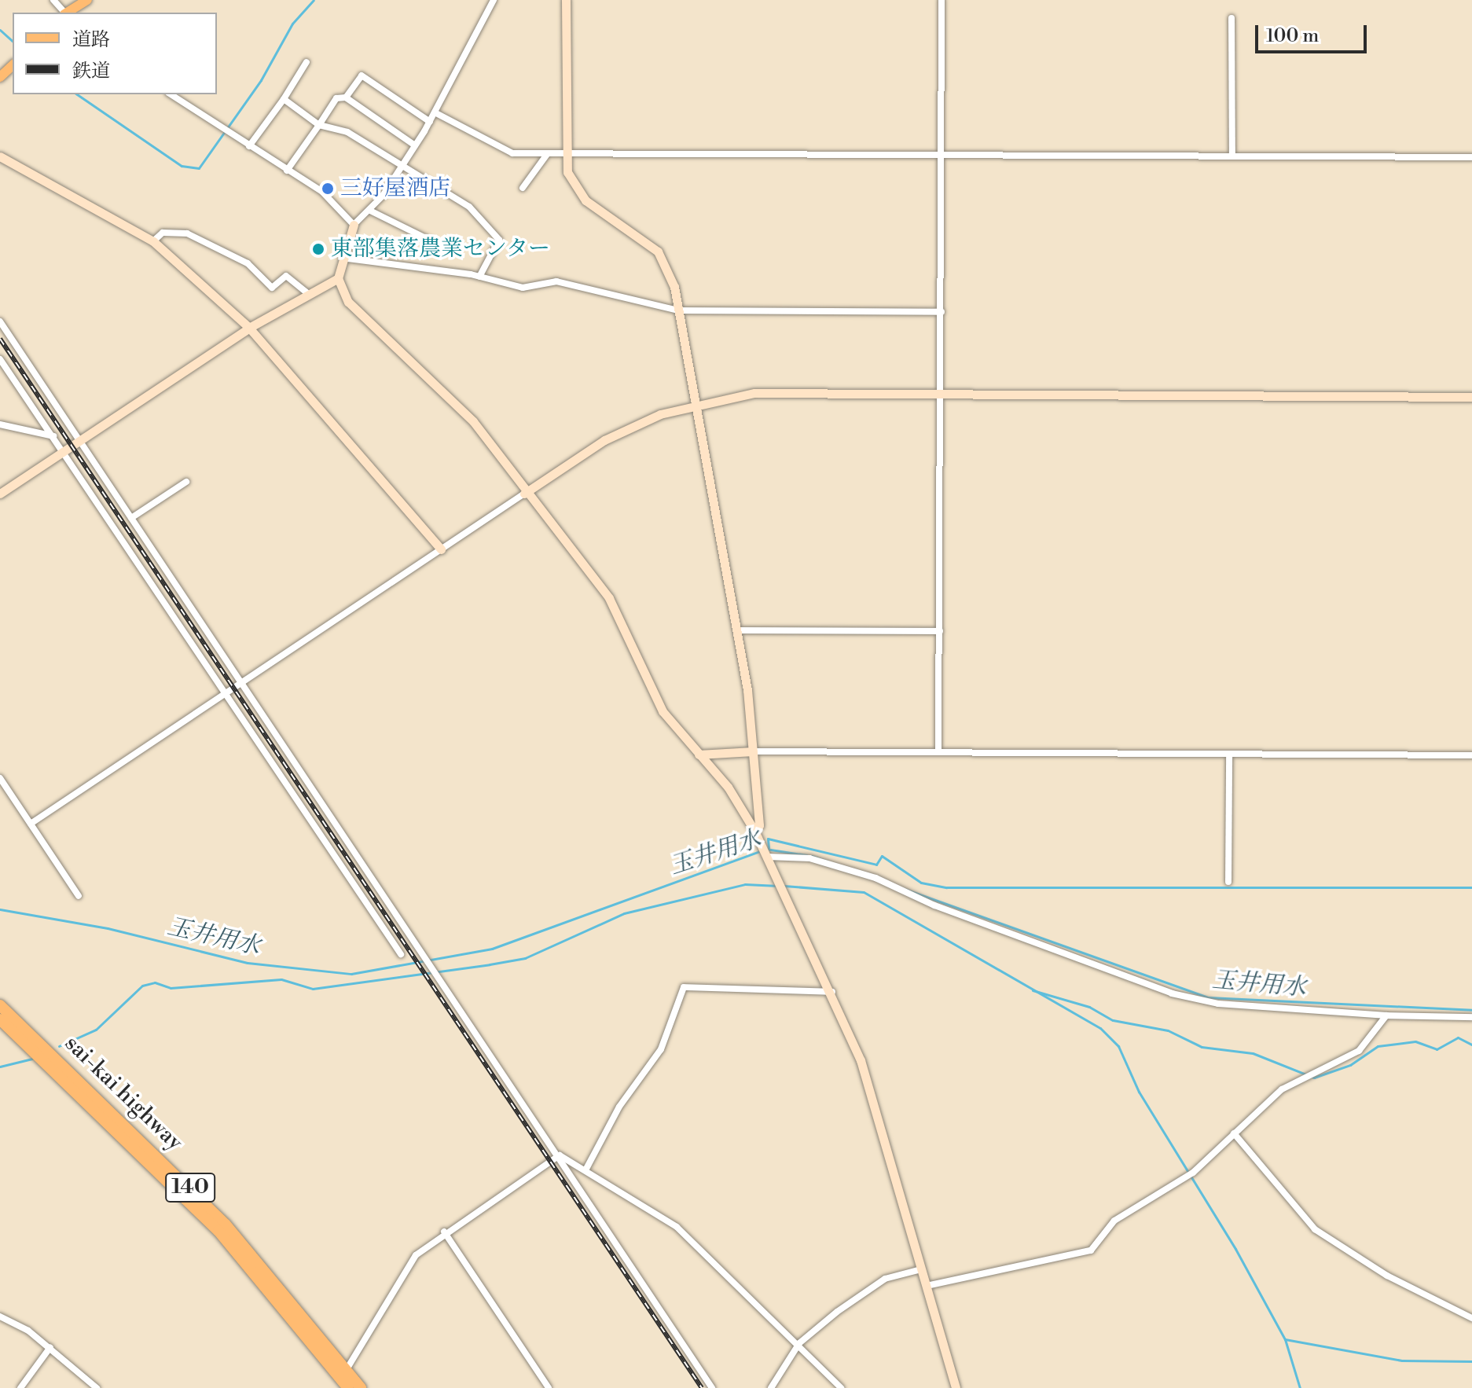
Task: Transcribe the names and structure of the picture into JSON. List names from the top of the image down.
{
  "streets": {
    "highway": ["sai-kai highway", "140"]
  },
  "water": ["玉井用水"],
  "places": ["三好屋酒店", "東部集落農業センター"],
  "legend": ["道路", "鉄道"],
  "scale_bar": "100 m"
}
